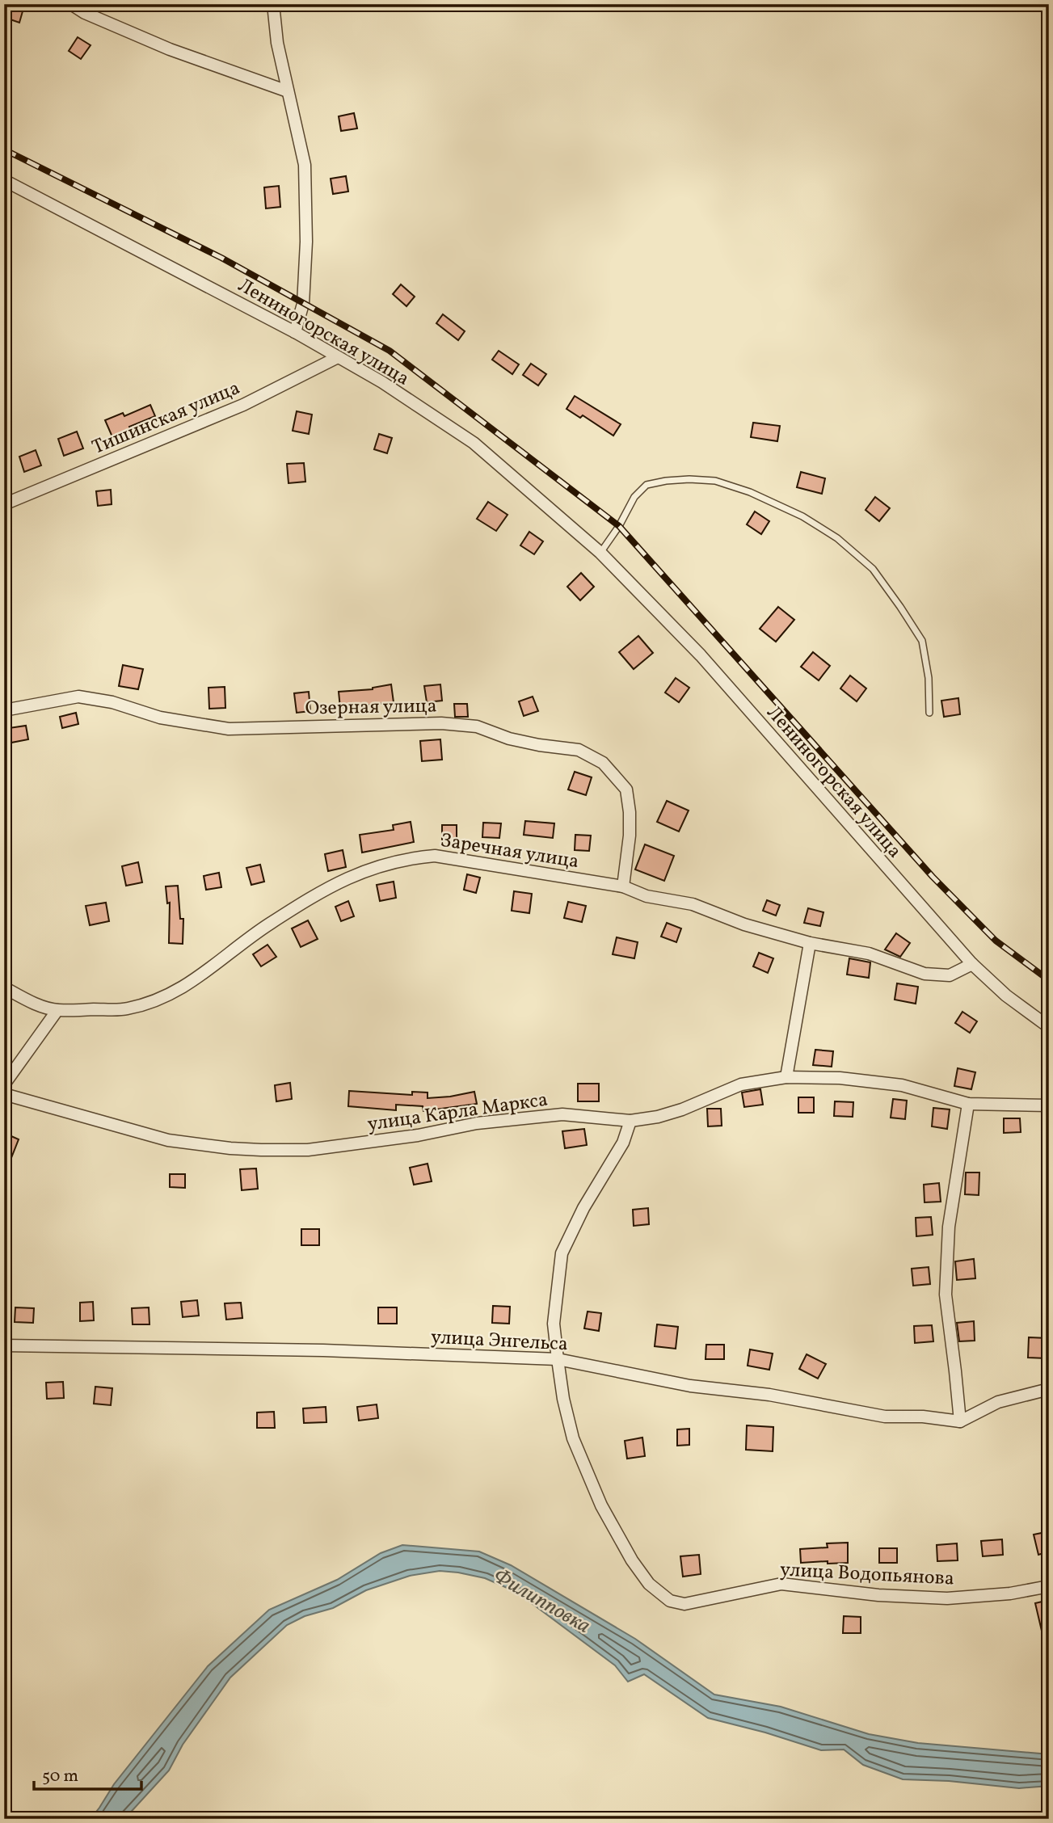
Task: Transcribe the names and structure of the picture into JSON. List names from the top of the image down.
{
  "streets": {
    "street": [
      "Лениногорская улица",
      "Тишинская улица",
      "Озерная улица",
      "Заречная улица",
      "улица Карла Маркса",
      "улица Энгельса",
      "улица Водопьянова"
    ]
  },
  "crossings": [
    ["Лениногорская улица", "Тишинская улица"],
    ["Лениногорская улица", "Заречная улица"],
    ["Озерная улица", "Заречная улица"],
    ["улица Карла Маркса", "улица Водопьянова"],
    ["улица Энгельса", "улица Водопьянова"]
  ],
  "water": ["Филипповка"],
  "scale_bar": "50 m"
}
